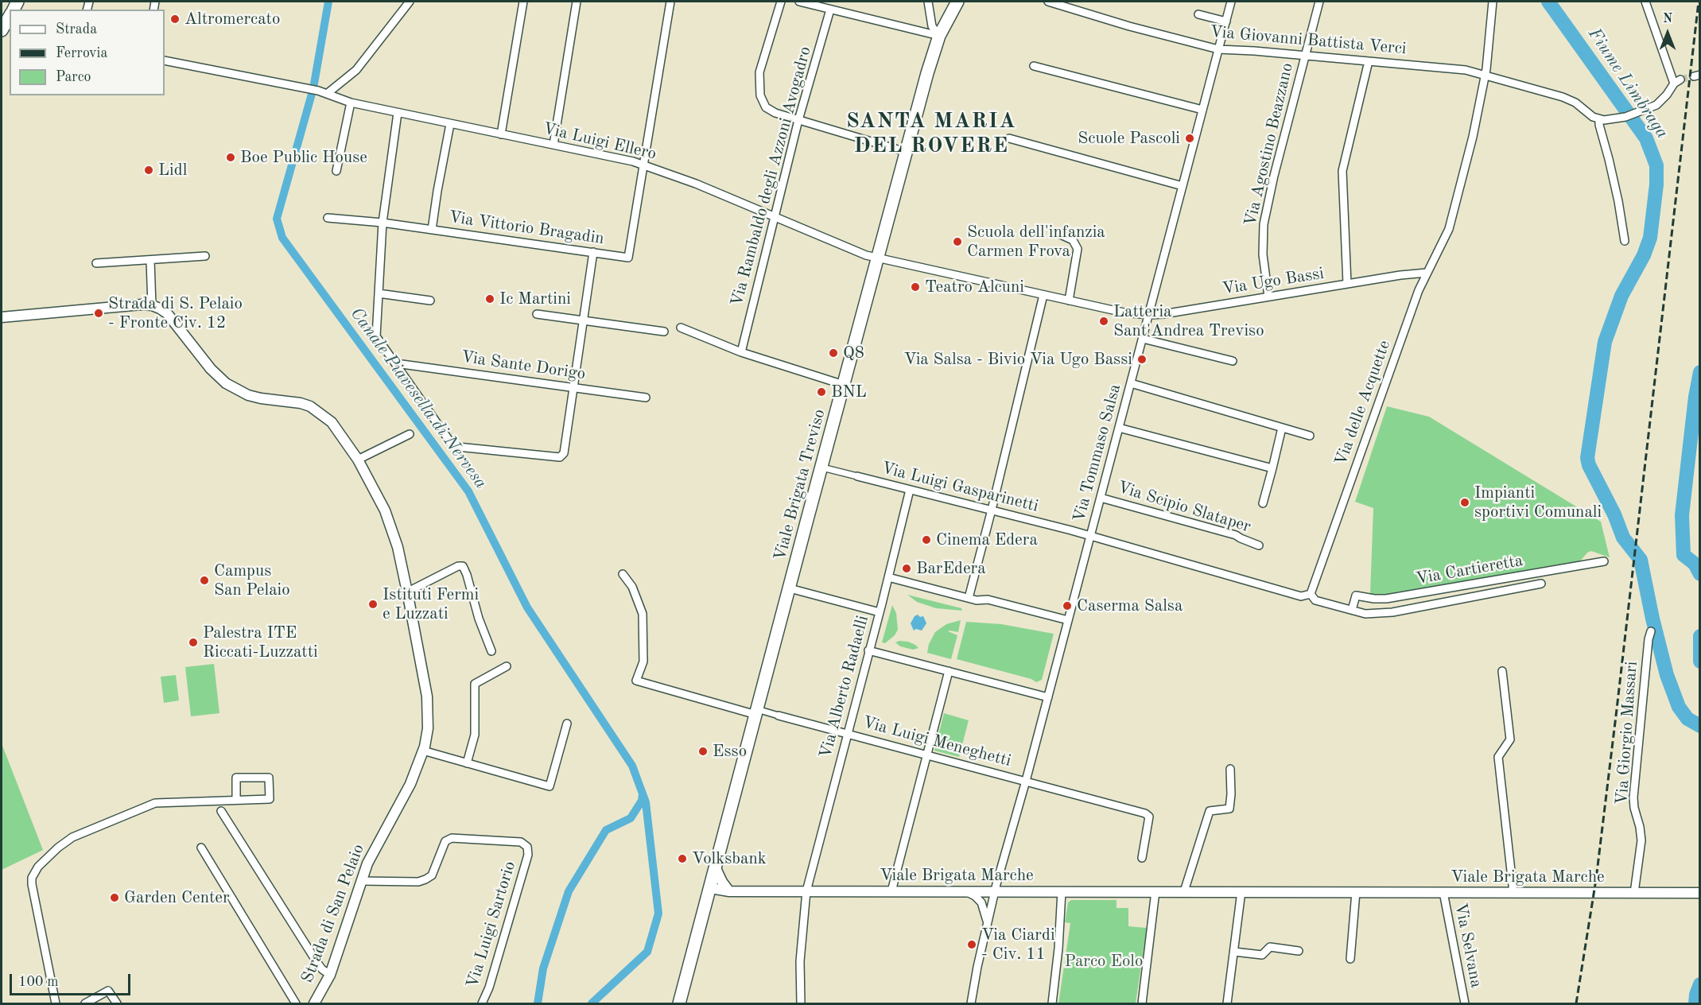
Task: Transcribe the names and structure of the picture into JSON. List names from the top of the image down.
{
  "streets": {
    "main road": ["Viale Brigata Treviso"],
    "street": [
      "Via Giovanni Battista Verci",
      "Via Luigi Ellero",
      "Via Agostino Beazzano",
      "Via Rambaldo degli Azzoni Avogadro",
      "Via Vittorio Bragadin",
      "Via Ugo Bassi",
      "Via Sante Dorigo",
      "Via delle Acquette",
      "Via Tommaso Salsa",
      "Via Luigi Gasparinetti",
      "Via Scipio Slataper",
      "Via Cartieretta",
      "Via Alberto Radaelli",
      "Via Giorgio Massari",
      "Via Luigi Meneghetti",
      "Viale Brigata Marche",
      "Strada di San Pelaio",
      "Via Luigi Sartorio",
      "Via Selvana"
    ]
  },
  "crossings": [
    ["Via Giovanni Battista Verci", "Via Agostino Beazzano"],
    ["Via Giovanni Battista Verci", "Via delle Acquette"],
    ["Via Giovanni Battista Verci", "Via Tommaso Salsa"],
    ["Via Luigi Ellero", "Via Rambaldo degli Azzoni Avogadro"],
    ["Via Luigi Ellero", "Via Vittorio Bragadin"],
    ["Via Luigi Ellero", "Via Ugo Bassi"],
    ["Via Luigi Ellero", "Viale Brigata Treviso"],
    ["Via Agostino Beazzano", "Via Ugo Bassi"],
    ["Via Ugo Bassi", "Via delle Acquette"],
    ["Via Ugo Bassi", "Via Tommaso Salsa"],
    ["Via Ugo Bassi", "Viale Brigata Treviso"],
    ["Via delle Acquette", "Via Cartieretta"],
    ["Via Tommaso Salsa", "Via Luigi Gasparinetti"],
    ["Via Tommaso Salsa", "Via Scipio Slataper"],
    ["Via Tommaso Salsa", "Via Luigi Meneghetti"],
    ["Via Tommaso Salsa", "Viale Brigata Marche"],
    ["Viale Brigata Treviso", "Via Luigi Gasparinetti"],
    ["Viale Brigata Treviso", "Via Luigi Meneghetti"],
    ["Viale Brigata Treviso", "Viale Brigata Marche"],
    ["Via Luigi Gasparinetti", "Via Alberto Radaelli"],
    ["Via Alberto Radaelli", "Via Luigi Meneghetti"],
    ["Via Alberto Radaelli", "Viale Brigata Marche"],
    ["Via Giorgio Massari", "Viale Brigata Marche"],
    ["Viale Brigata Marche", "Via Selvana"],
    ["Strada di San Pelaio", "Via Luigi Sartorio"]
  ],
  "districts": ["SANTA MARIA DEL ROVERE"],
  "water": ["Fiume Limbraga", "Canale Piavesella di Nervesa"],
  "parks": ["Parco Eolo"],
  "places": [
    "Altromercato",
    "Scuole Pascoli",
    "Boe Public House",
    "Lidl",
    "Scuola dell'infanzia Carmen Frova",
    "Teatro Alcuni",
    "Ic Martini",
    "Strada di S. Pelaio - Fronte Civ. 12",
    "Latteria Sant'Andrea Treviso",
    "Q8",
    "Via Salsa - Bivio Via Ugo Bassi",
    "BNL",
    "Impianti sportivi Comunali",
    "Cinema Edera",
    "BarEdera",
    "Campus San Pelaio",
    "Istituti Fermi e Luzzati",
    "Caserma Salsa",
    "Palestra ITE Riccati-Luzzatti",
    "Esso",
    "Volksbank",
    "Garden Center",
    "Via Ciardi - Civ. 11"
  ],
  "legend": ["Strada", "Ferrovia", "Parco"],
  "scale_bar": "100 m",
  "north": "top"
}
